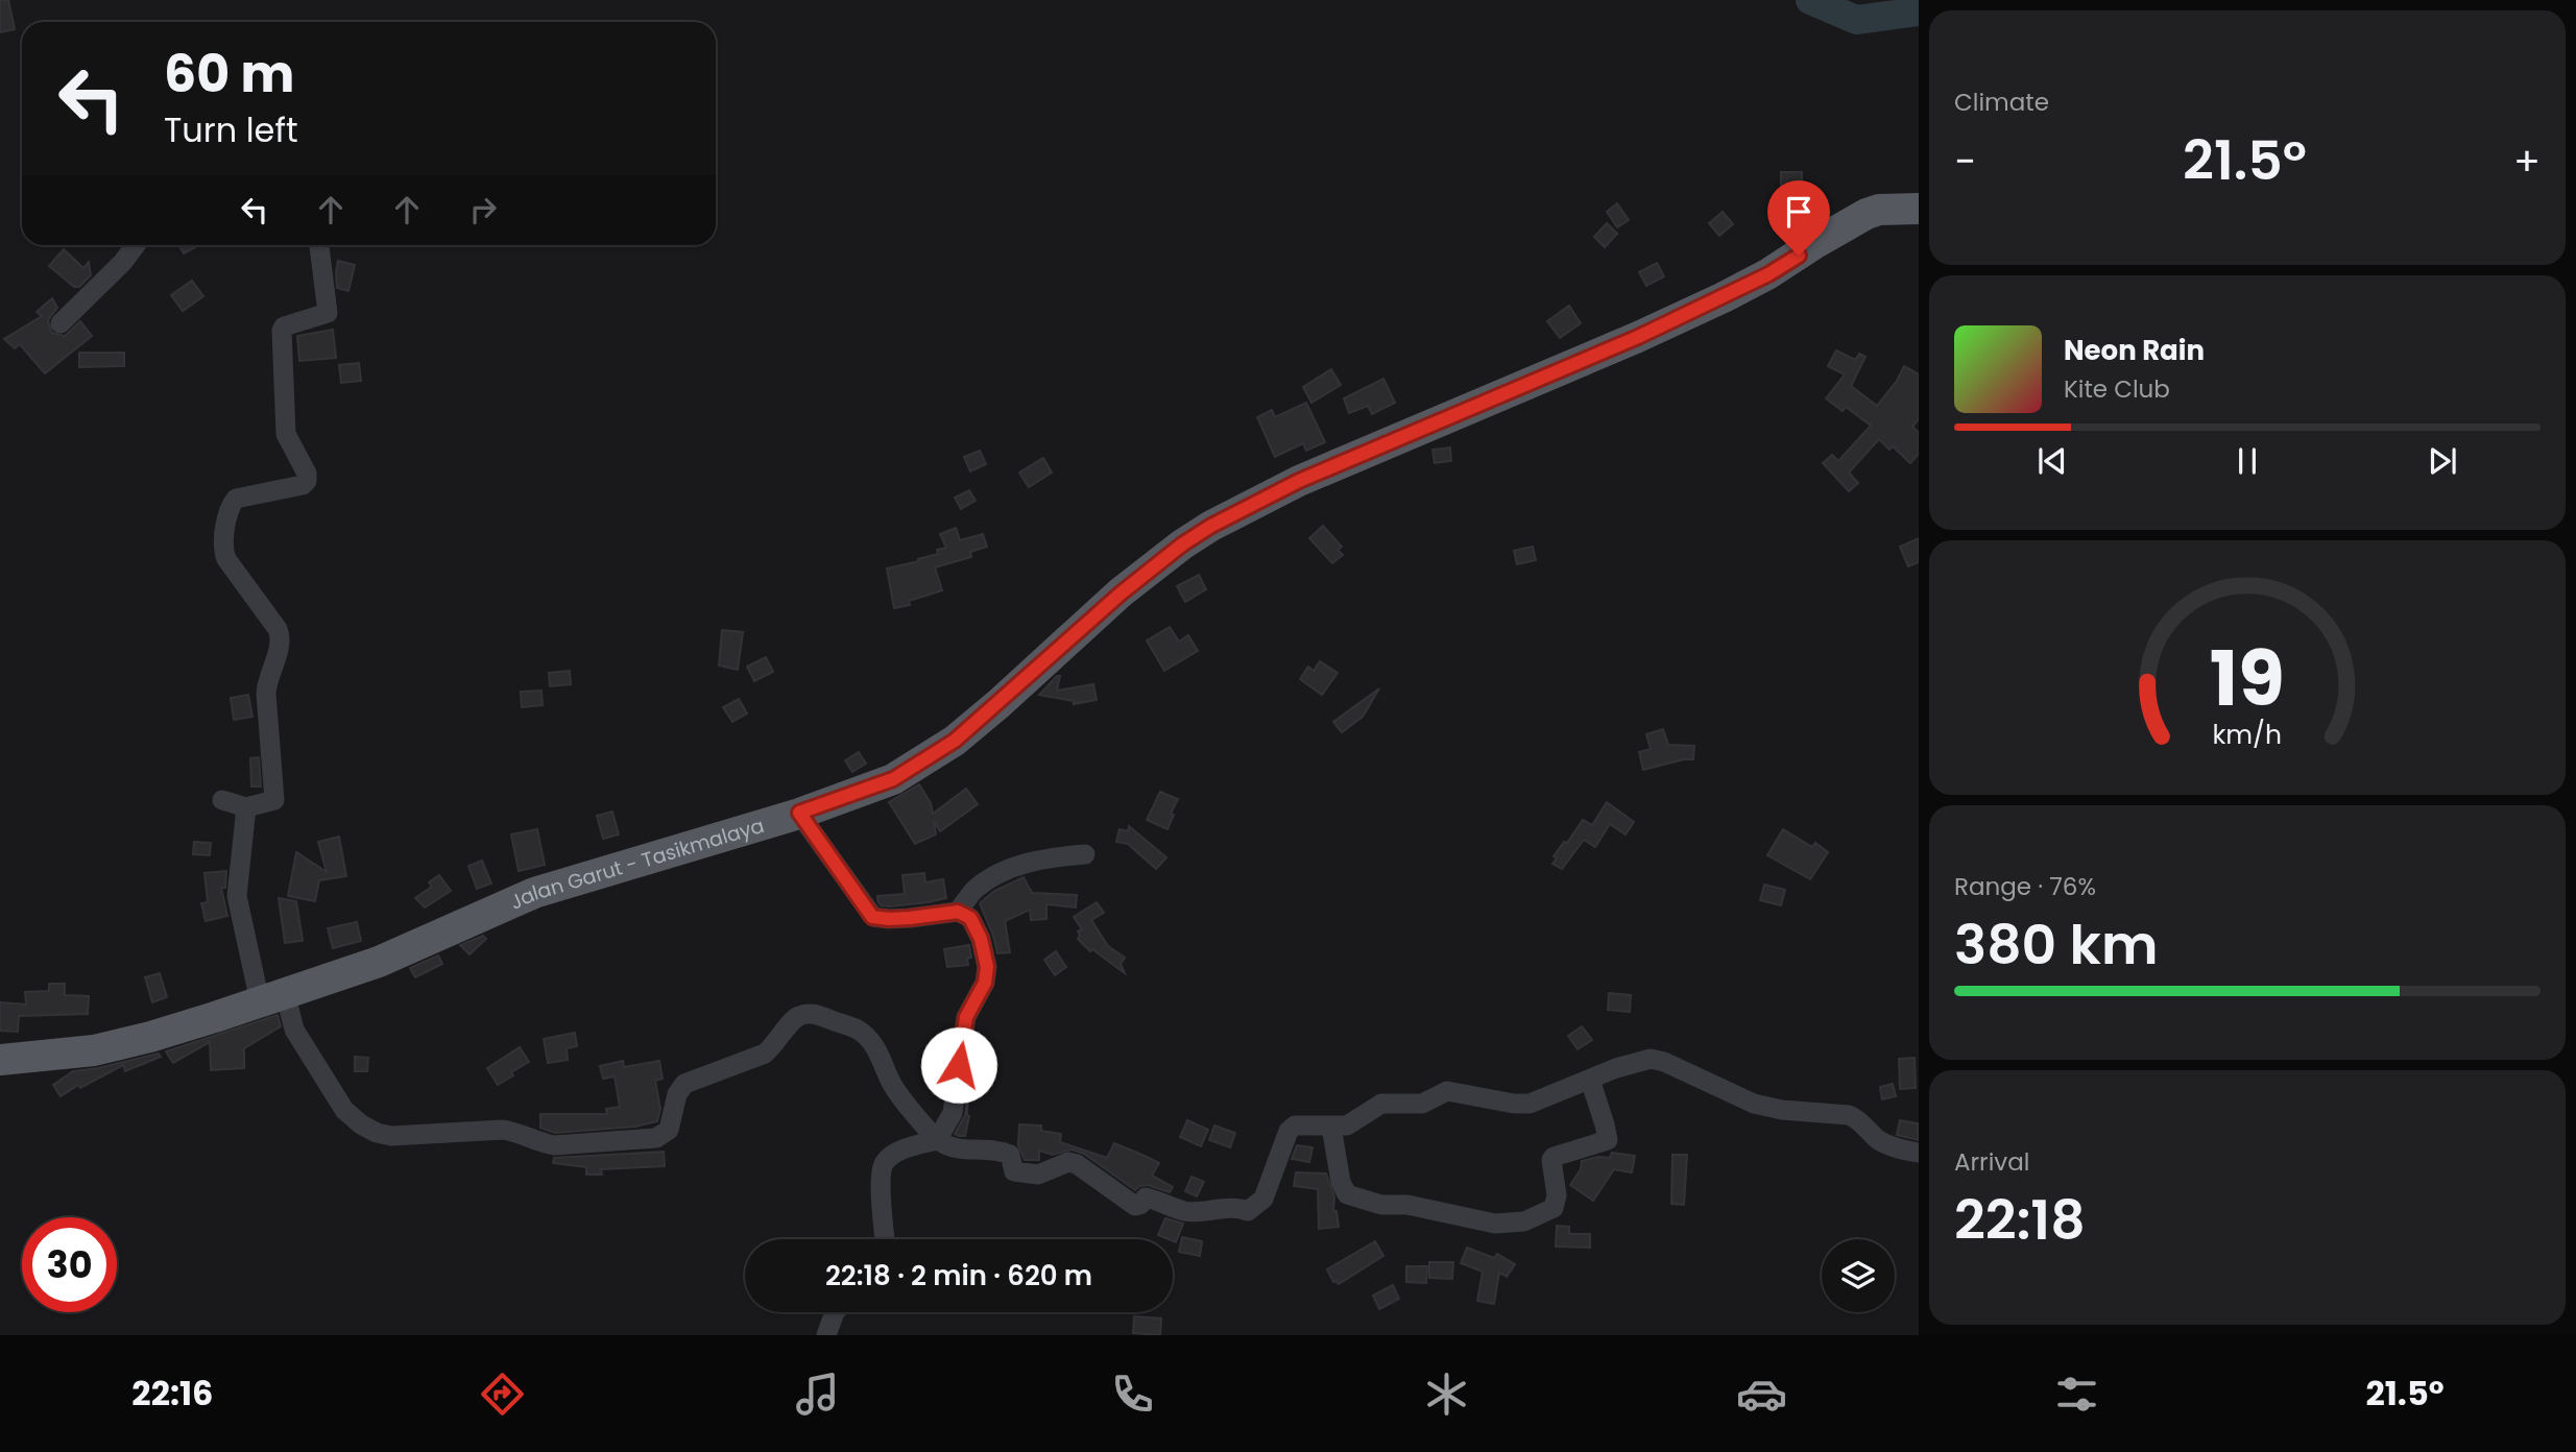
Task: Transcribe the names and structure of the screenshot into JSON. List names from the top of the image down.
{
  "streets": {
    "main road": ["Jalan Garut - Tasikmalaya"]
  },
  "page": {
    "tile": [
      "Climate",
      ["Range · 76%", "380 km"],
      ["Arrival", "22:18"]
    ],
    "turn": ["60 m", "Turn left"],
    "heat": ["−", "21.5°", "+"],
    "song": ["Neon Rain", "Kite Club"],
    "limit": "30",
    "trip": "22:18 · 2 min · 620 m",
    "tabs": ["22:16", "21.5°"],
    "gauge": ["19", "km/h"]
  }
}
